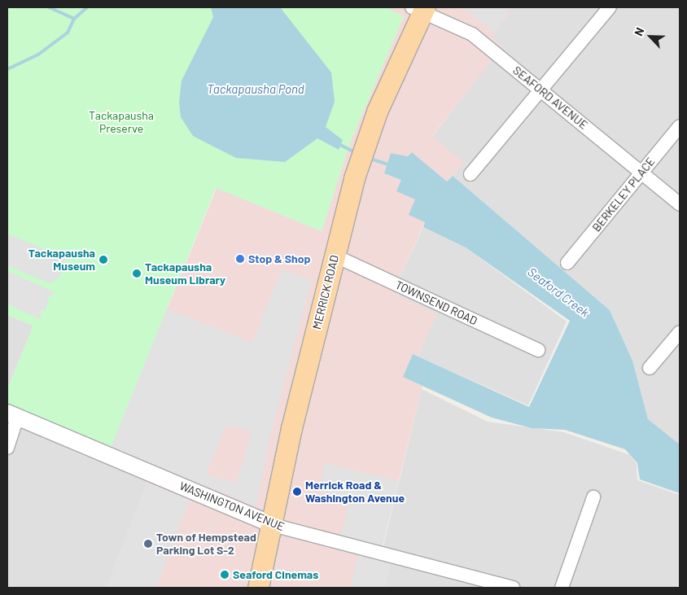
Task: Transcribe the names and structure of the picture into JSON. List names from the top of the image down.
{
  "streets": {
    "main road": ["MERRICK ROAD"],
    "street": [
      "SEAFORD AVENUE",
      "BERKELEY PLACE",
      "TOWNSEND ROAD",
      "WASHINGTON AVENUE"
    ]
  },
  "crossings": [
    ["SEAFORD AVENUE", "BERKELEY PLACE"],
    ["SEAFORD AVENUE", "MERRICK ROAD"],
    ["MERRICK ROAD", "TOWNSEND ROAD"],
    ["MERRICK ROAD", "WASHINGTON AVENUE"]
  ],
  "water": ["Tackapausha Pond", "Seaford Creek"],
  "parks": ["Tackapausha Preserve"],
  "places": [
    "Stop & Shop",
    "Tackapausha Museum",
    "Tackapausha Museum Library",
    "Merrick Road & Washington Avenue",
    "Town of Hempstead Parking Lot S-2",
    "Seaford Cinemas"
  ],
  "north": "top left"
}
